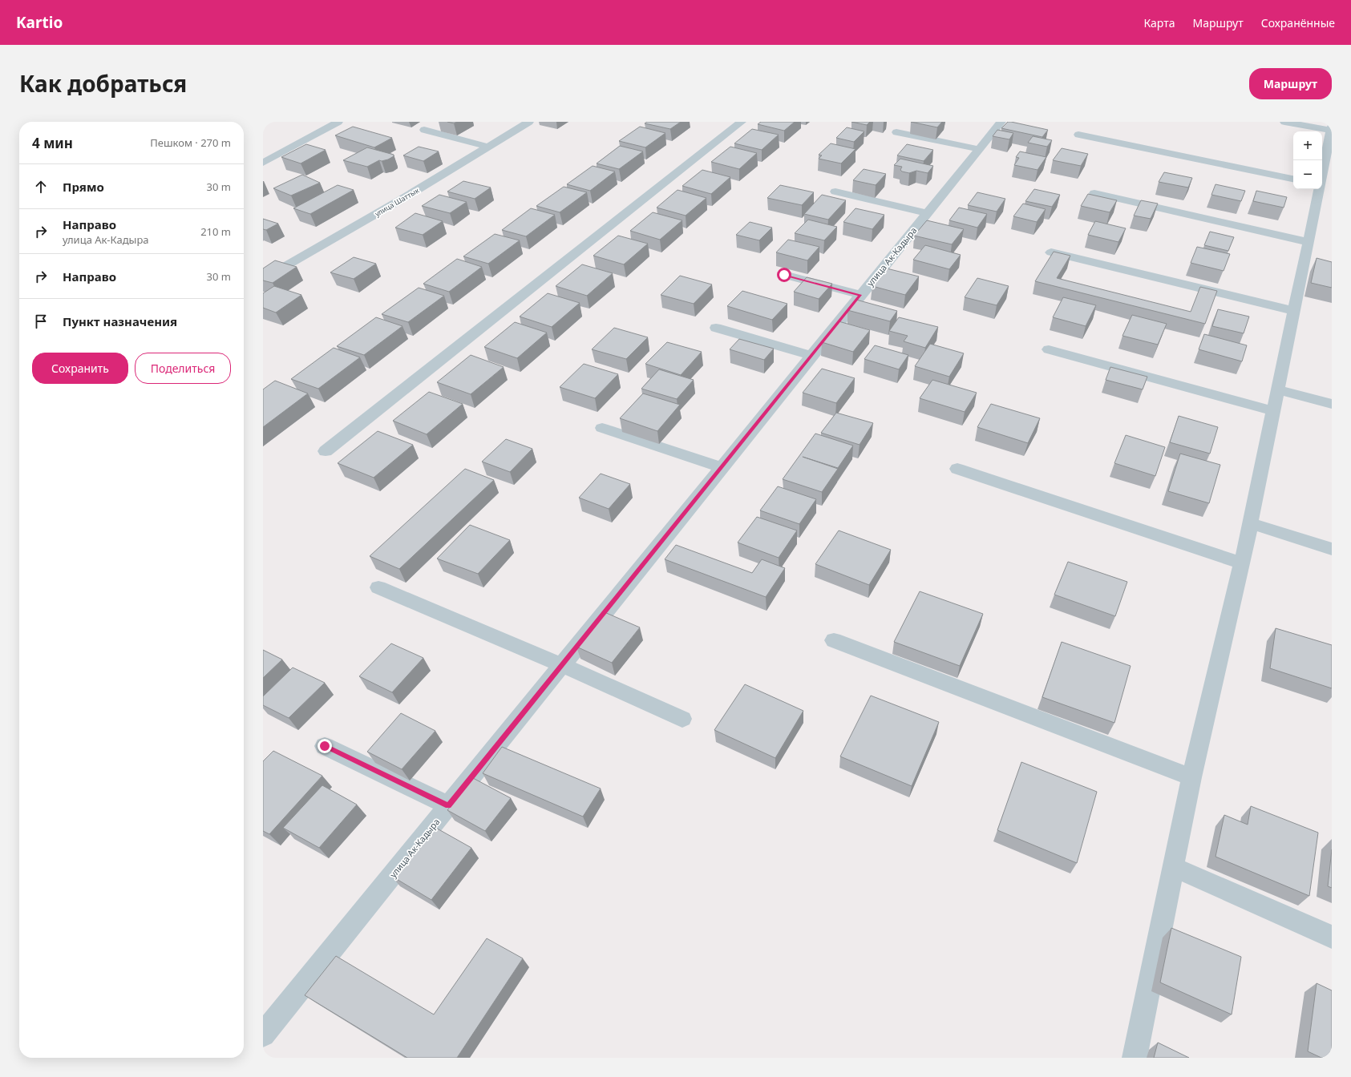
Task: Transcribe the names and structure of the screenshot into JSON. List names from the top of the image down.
{
  "streets": {
    "street": ["улица Шаттык", "улица Ак-Кадыра"]
  },
  "page": {
    "header": "Kartio",
    "nav": ["Карта", "Маршрут", "Сохранённые"],
    "title": "Как добраться",
    "buttons": [
      "Маршрут",
      ["Сохранить", "Поделиться"]
    ],
    "heading": ["4 мин", "Пешком · 270 m"],
    "map_buttons": ["+", "−"],
    "list": [
      ["Прямо", "30 m"],
      ["Направо", "улица Ак-Кадыра", "210 m"],
      ["Направо", "30 m"],
      "Пункт назначения"
    ]
  }
}
